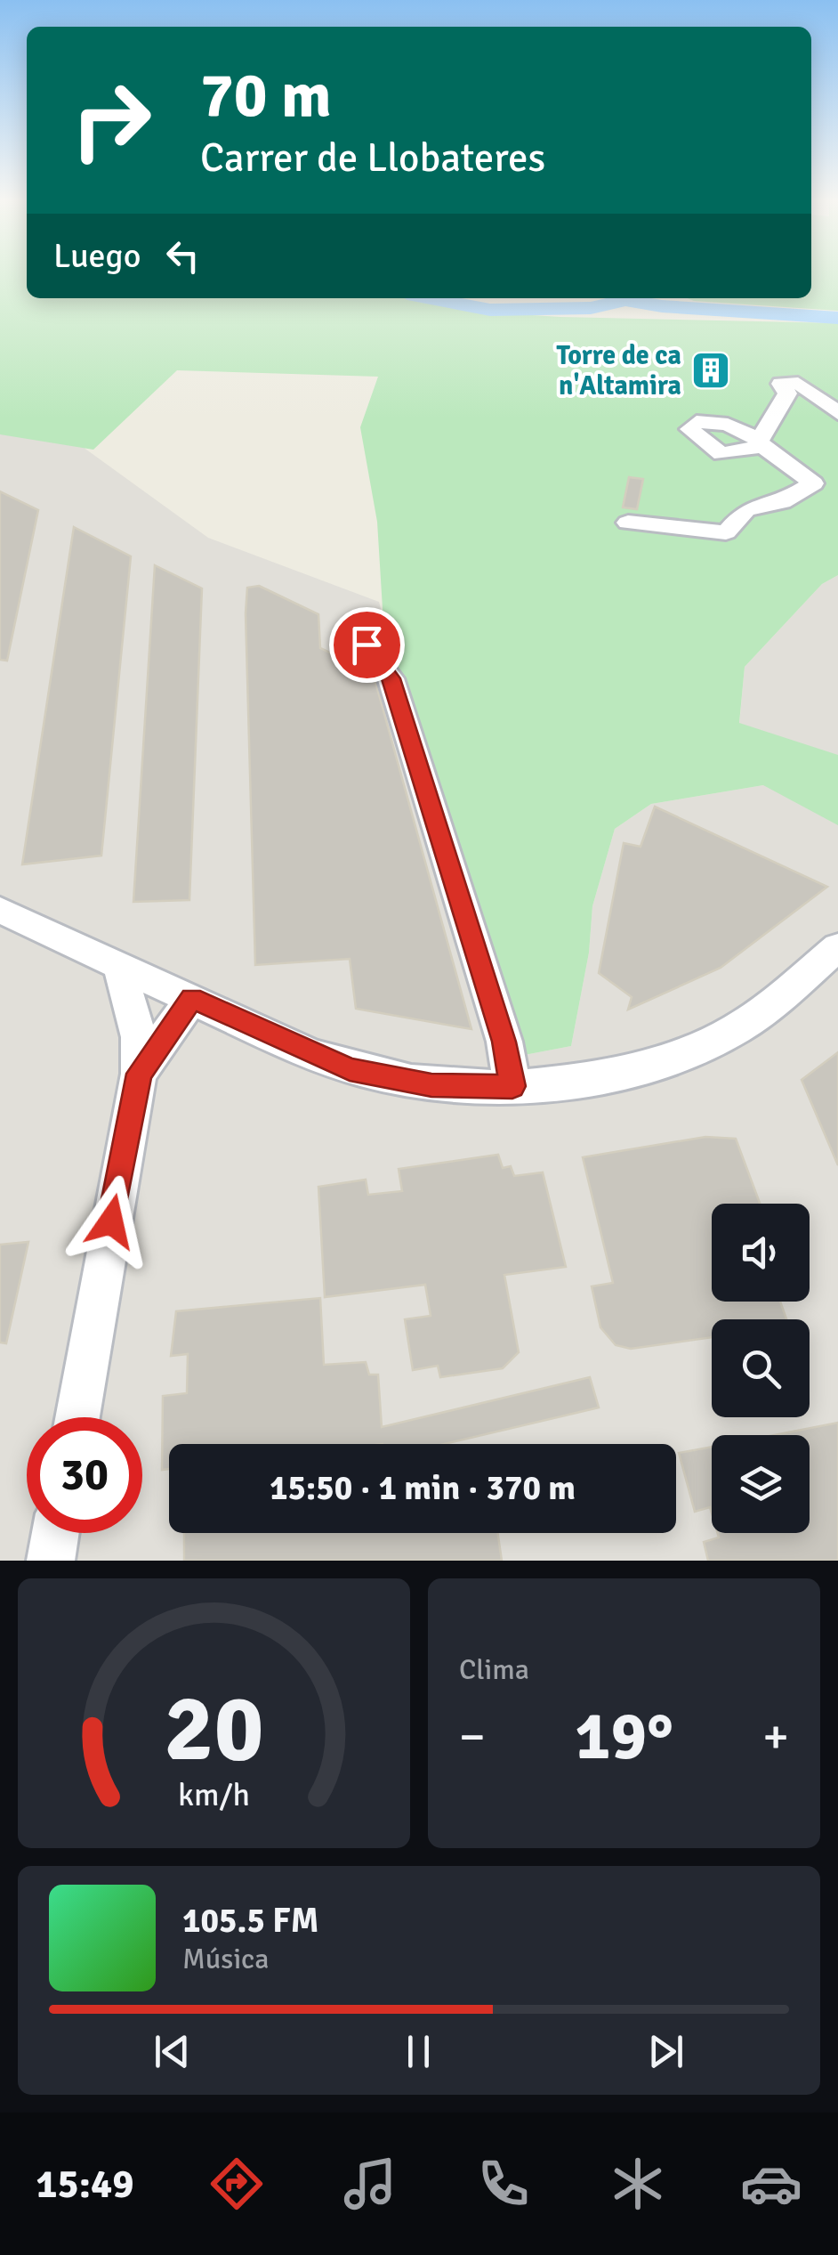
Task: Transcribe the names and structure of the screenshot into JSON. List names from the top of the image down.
{
  "places": {
    "building": ["Torre de ca n'Altamira"]
  },
  "page": {
    "turn": ["70 m", "Carrer de Llobateres"],
    "then": "Luego",
    "limit": "30",
    "trip": "15:50 · 1 min · 370 m",
    "tile": "Clima",
    "heat": ["−", "19°", "+"],
    "song": ["105.5 FM", "Música"],
    "tabs": "15:49",
    "gauge": ["20", "km/h"]
  }
}
